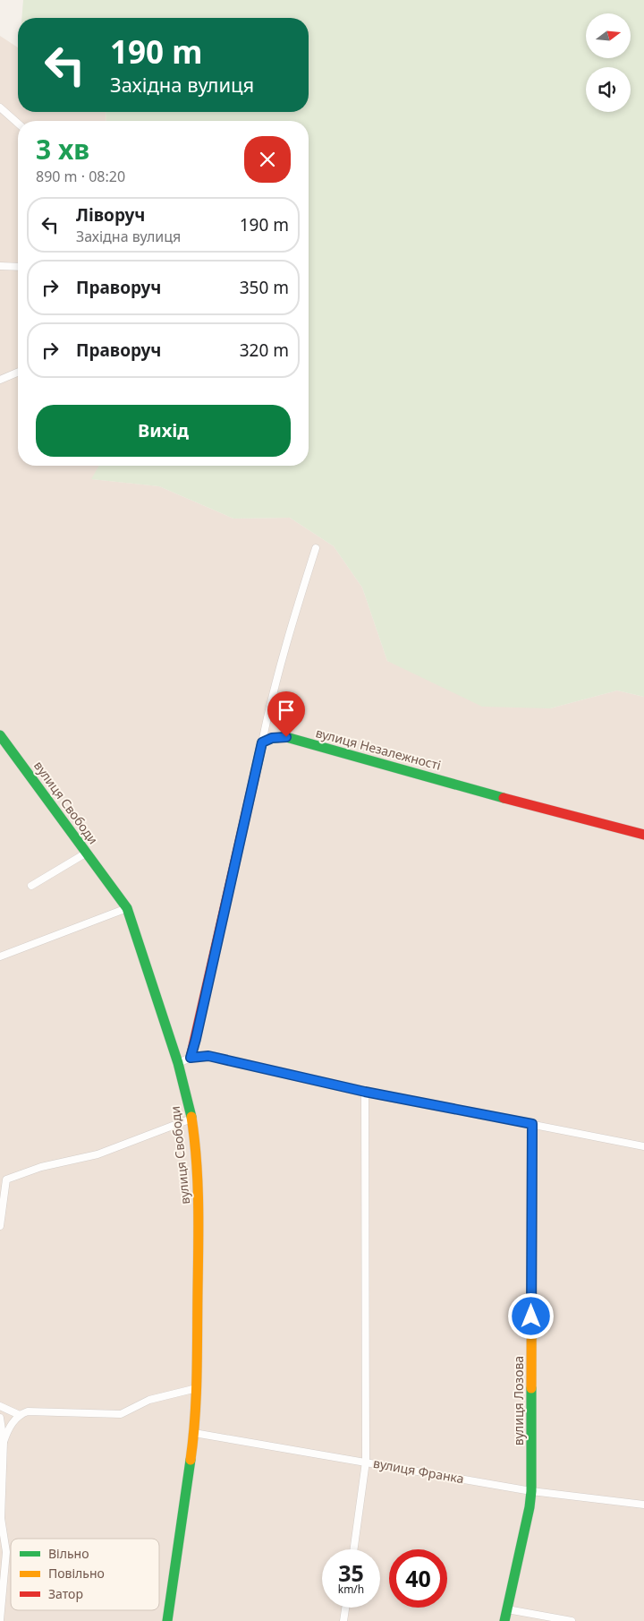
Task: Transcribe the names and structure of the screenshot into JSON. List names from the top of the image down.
{
  "streets": {
    "street": [
      "вулиця Незалежності",
      "вулиця Свободи",
      "вулиця Лозова",
      "вулиця Франка"
    ]
  },
  "crossings": [
    ["вулиця Свободи", "вулиця Франка"],
    ["вулиця Лозова", "вулиця Франка"]
  ],
  "legend": ["Вільно", "Повільно", "Затор"],
  "north": "right",
  "page": {
    "turn": ["190 m", "Західна вулиця"],
    "heading": ["3 хв", "890 m · 08:20"],
    "list": [
      {
        "name": "Ліворуч",
        "note": "Західна вулиця",
        "value": "190 m"
      },
      {
        "name": "Праворуч",
        "value": "350 m"
      },
      {
        "name": "Праворуч",
        "value": "320 m"
      }
    ],
    "buttons": "Вихід",
    "speed": "35 km/h",
    "limit": "40"
  }
}
